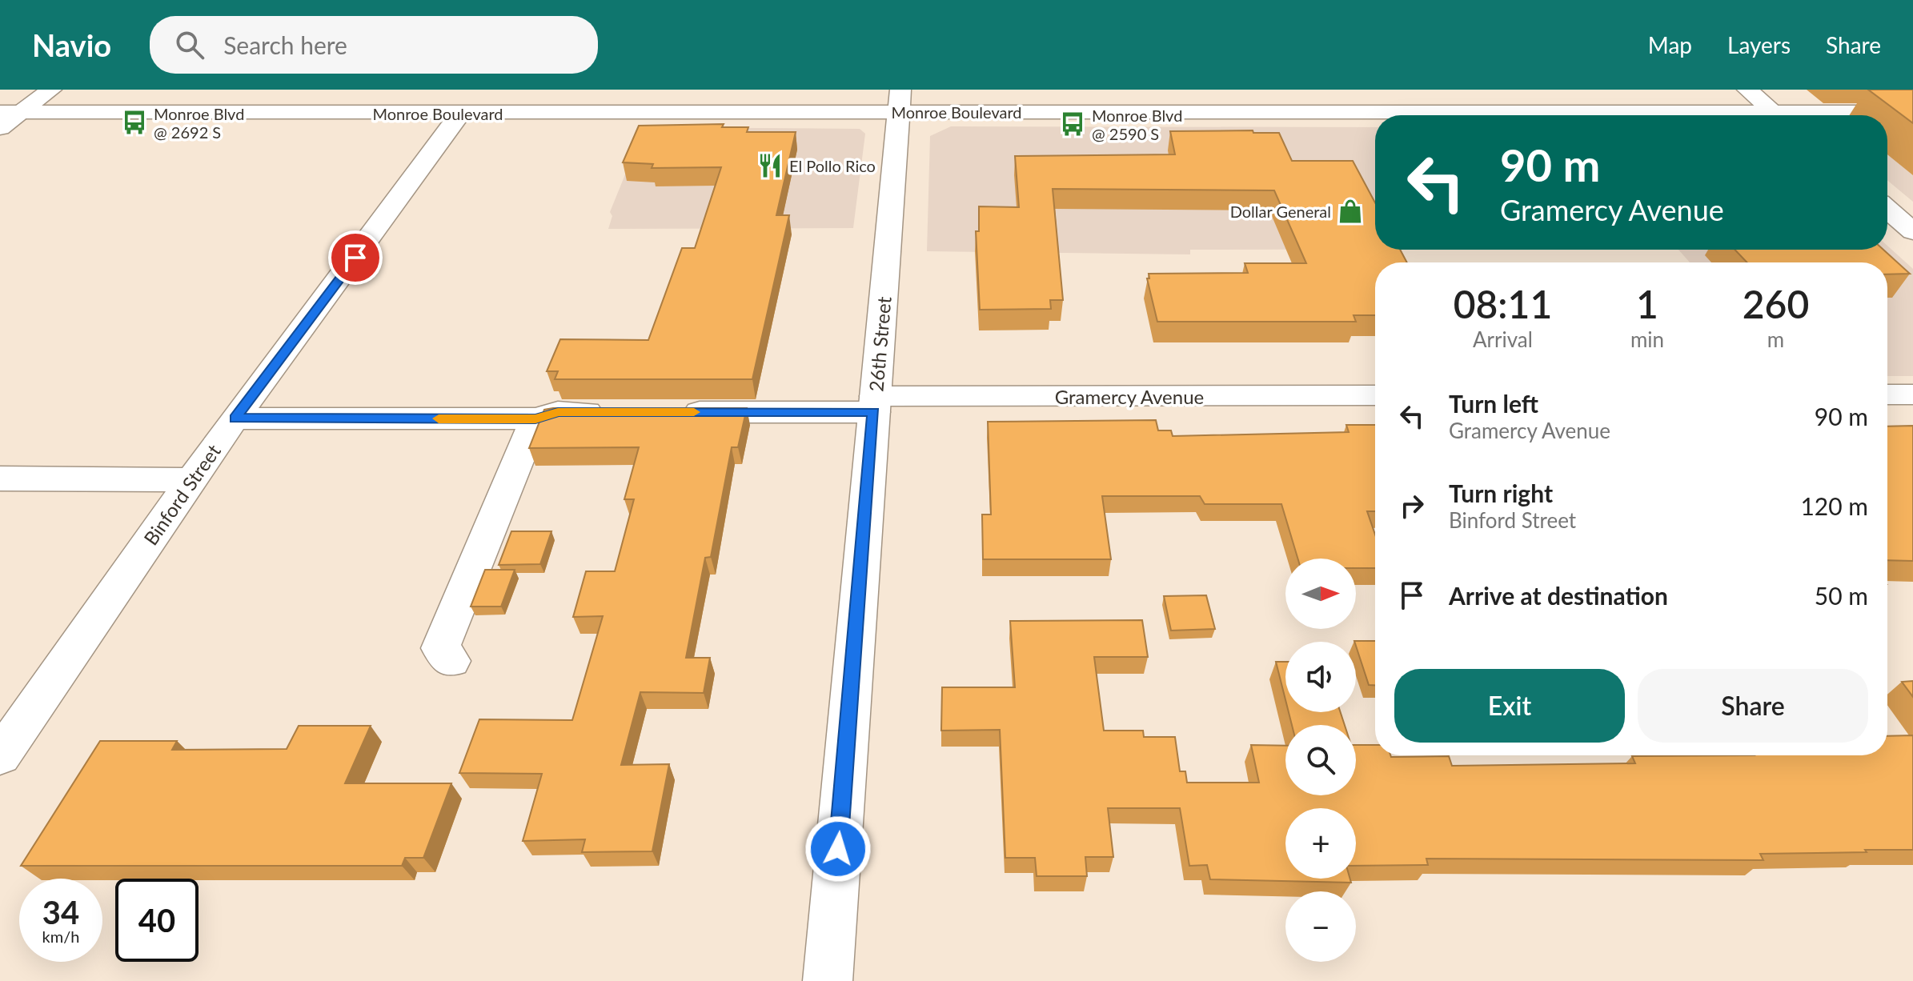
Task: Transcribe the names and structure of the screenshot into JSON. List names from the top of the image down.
{
  "streets": {
    "street": [
      "Monroe Boulevard",
      "26th Street",
      "Gramercy Avenue",
      "Binford Street"
    ]
  },
  "crossings": [
    ["Monroe Boulevard", "26th Street"],
    ["Monroe Boulevard", "Binford Street"],
    ["26th Street", "Gramercy Avenue"]
  ],
  "places": {
    "bus stop": ["Monroe Blvd @ 2692 S", "Monroe Blvd @ 2590 S"],
    "restaurant": ["El Pollo Rico"],
    "shop": ["Dollar General"]
  },
  "north": "right",
  "page": {
    "header": "Navio",
    "search": "Search here",
    "nav": ["Map", "Layers", "Share"],
    "turn": ["90 m", "Gramercy Avenue"],
    "eta": [
      "08:11",
      "Arrival",
      "1",
      "min",
      "260",
      "m"
    ],
    "list": [
      {
        "name": "Turn left",
        "note": "Gramercy Avenue",
        "value": "90 m"
      },
      {
        "name": "Turn right",
        "note": "Binford Street",
        "value": "120 m"
      },
      {
        "name": "Arrive at destination",
        "value": "50 m"
      }
    ],
    "map_buttons": ["+", "−"],
    "buttons": ["Exit", "Share"],
    "speed": "34 km/h",
    "limit": "40"
  }
}
